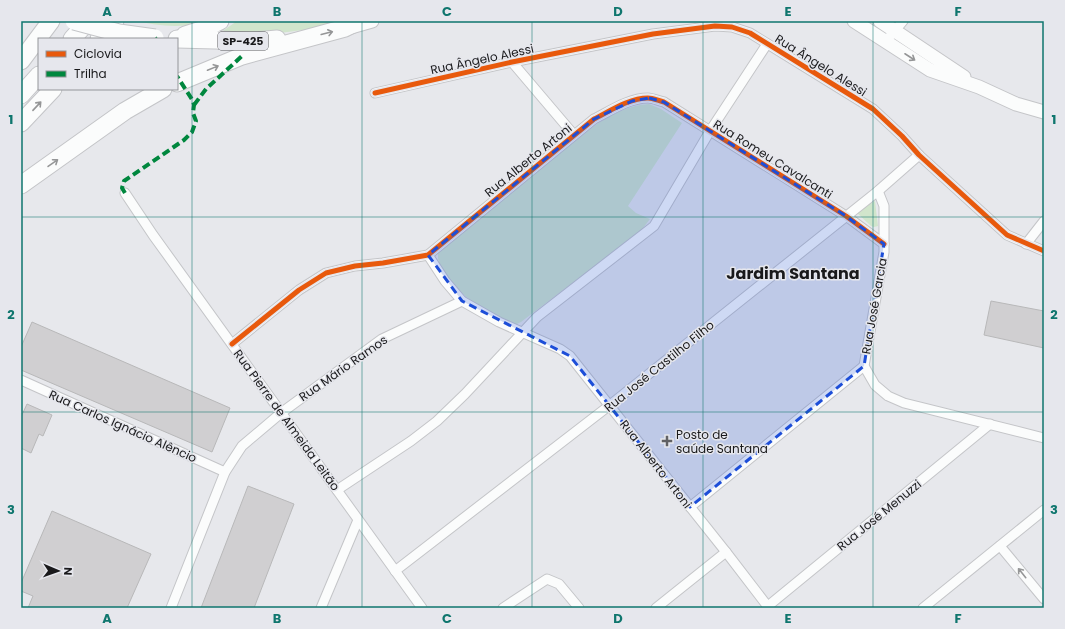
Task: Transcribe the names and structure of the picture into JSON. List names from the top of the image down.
{
  "streets": {
    "highway": ["SP-425"],
    "street": [
      "Rua Ângelo Alessi",
      "Rua Romeu Cavalcanti",
      "Rua Alberto Artoni",
      "Rua José Garcia",
      "Rua José Castilho Filho",
      "Rua Mário Ramos",
      "Rua Pierre de Almeida Leitão",
      "Rua Carlos Ignácio Alêncio",
      "Rua José Menuzzi"
    ]
  },
  "crossings": [
    ["Rua Ângelo Alessi", "Rua José Castilho Filho"],
    ["Rua Romeu Cavalcanti", "Rua Alberto Artoni"],
    ["Rua Romeu Cavalcanti", "Rua José Garcia"],
    ["Rua Romeu Cavalcanti", "Rua José Castilho Filho"],
    ["Rua Alberto Artoni", "Rua José Castilho Filho"],
    ["Rua Alberto Artoni", "Rua Mário Ramos"],
    ["Rua Alberto Artoni", "Rua José Menuzzi"],
    ["Rua José Garcia", "Rua José Castilho Filho"],
    ["Rua José Garcia", "Rua José Menuzzi"],
    ["Rua José Castilho Filho", "Rua Pierre de Almeida Leitão"],
    ["Rua Mário Ramos", "Rua Pierre de Almeida Leitão"],
    ["Rua Mário Ramos", "Rua Carlos Ignácio Alêncio"]
  ],
  "districts": ["Jardim Santana"],
  "places": {
    "health": ["Posto de saúde Santana"]
  },
  "legend": ["Ciclovia", "Trilha"],
  "north": "right",
  "grid": {
    "columns": [
      "A",
      "B",
      "C",
      "D",
      "E",
      "F"
    ],
    "rows": ["1", "2", "3"]
  }
}
